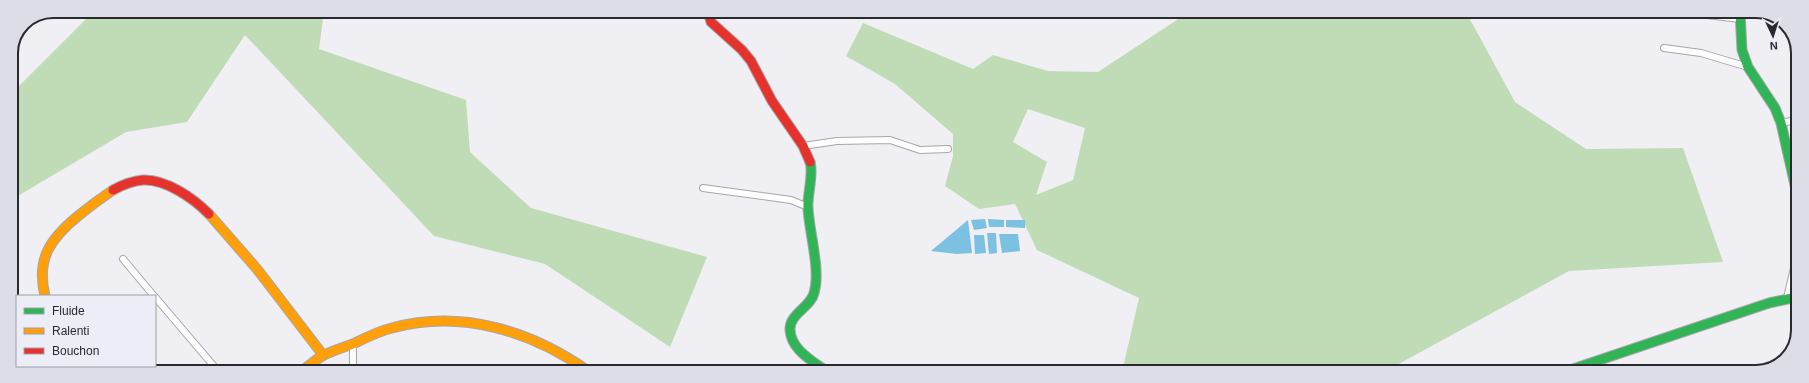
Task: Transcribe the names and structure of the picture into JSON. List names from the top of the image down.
{
  "legend": ["Fluide", "Ralenti", "Bouchon"],
  "north": "bottom"
}
